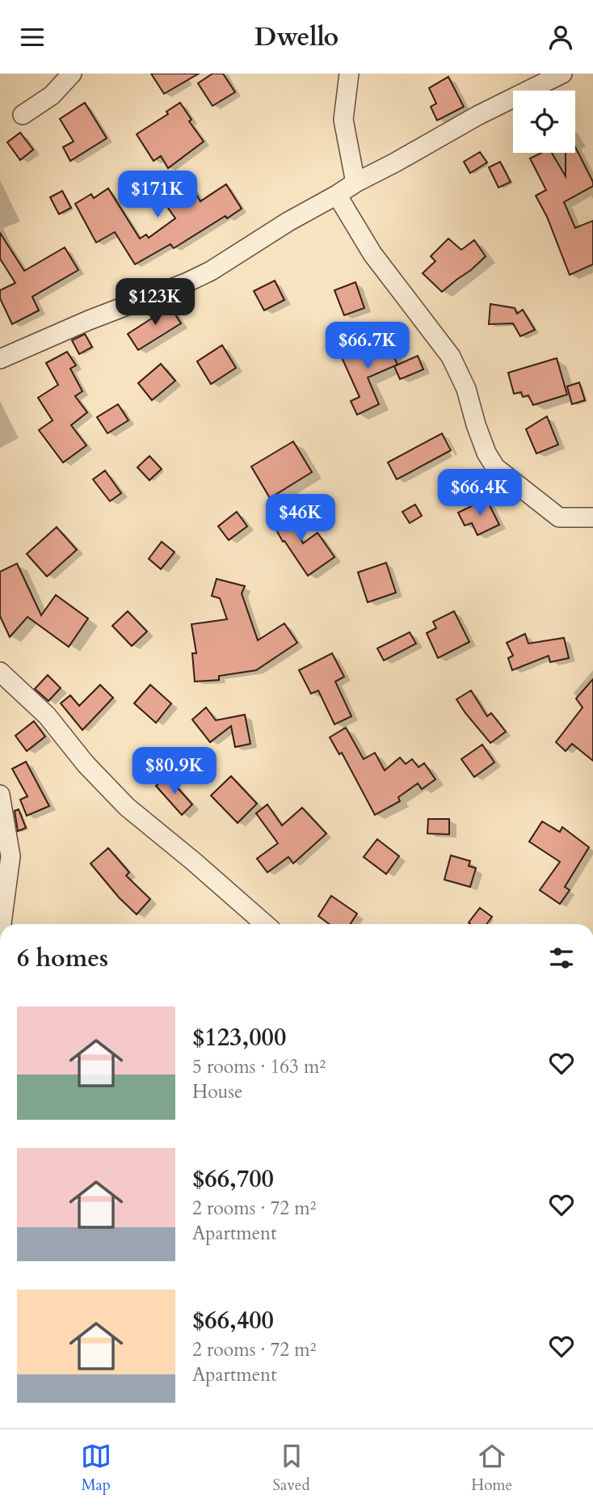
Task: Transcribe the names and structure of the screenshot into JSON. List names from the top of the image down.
{
  "page": {
    "header": "Dwello",
    "price": [
      "$171K",
      "$123K",
      "$66.7K",
      "$66.4K",
      "$46K",
      "$80.9K"
    ],
    "heading": "6 homes",
    "list": [
      {
        "name": "$123,000",
        "note": "5 rooms · 163 m² · House"
      },
      {
        "name": "$66,700",
        "note": "2 rooms · 72 m² · Apartment"
      },
      {
        "name": "$66,400",
        "note": "2 rooms · 72 m² · Apartment"
      }
    ],
    "tabs": ["Map", "Saved", "Home"]
  }
}
